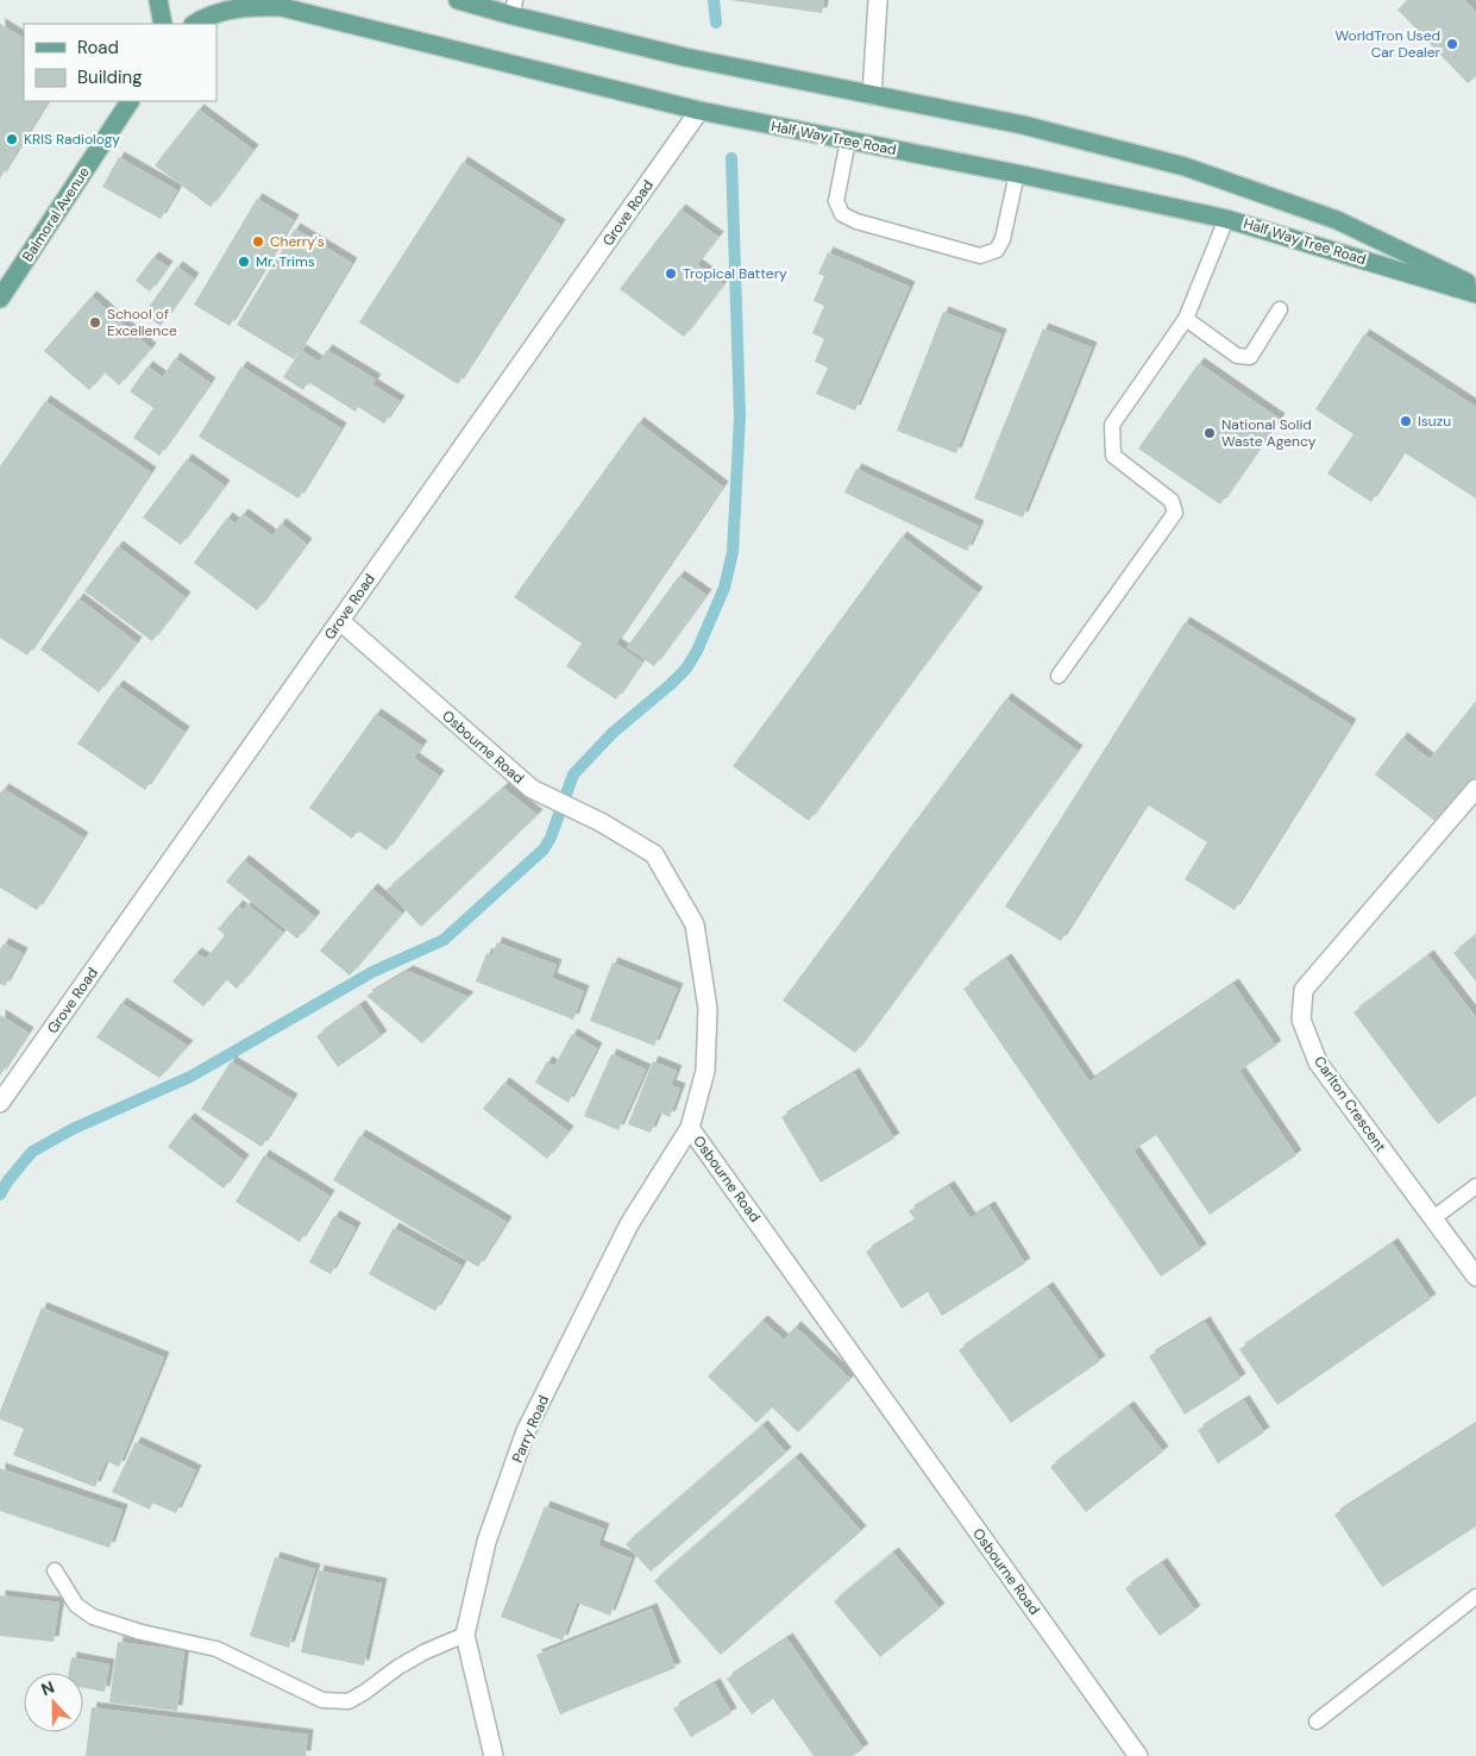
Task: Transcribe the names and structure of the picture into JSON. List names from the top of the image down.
{
  "streets": {
    "main road": ["Half Way Tree Road", "Balmoral Avenue"],
    "street": [
      "Grove Road",
      "Osbourne Road",
      "Carlton Crescent",
      "Parry Road"
    ]
  },
  "crossings": [
    ["Half Way Tree Road", "Grove Road"],
    ["Grove Road", "Osbourne Road"],
    ["Osbourne Road", "Parry Road"]
  ],
  "places": [
    "WorldTron Used Car Dealer",
    "KRIS Radiology",
    "Cherry's",
    "Mr. Trims",
    "Tropical Battery",
    "School of Excellence",
    "Isuzu",
    "National Solid Waste Agency"
  ],
  "legend": ["Road", "Building"],
  "north": "top"
}
